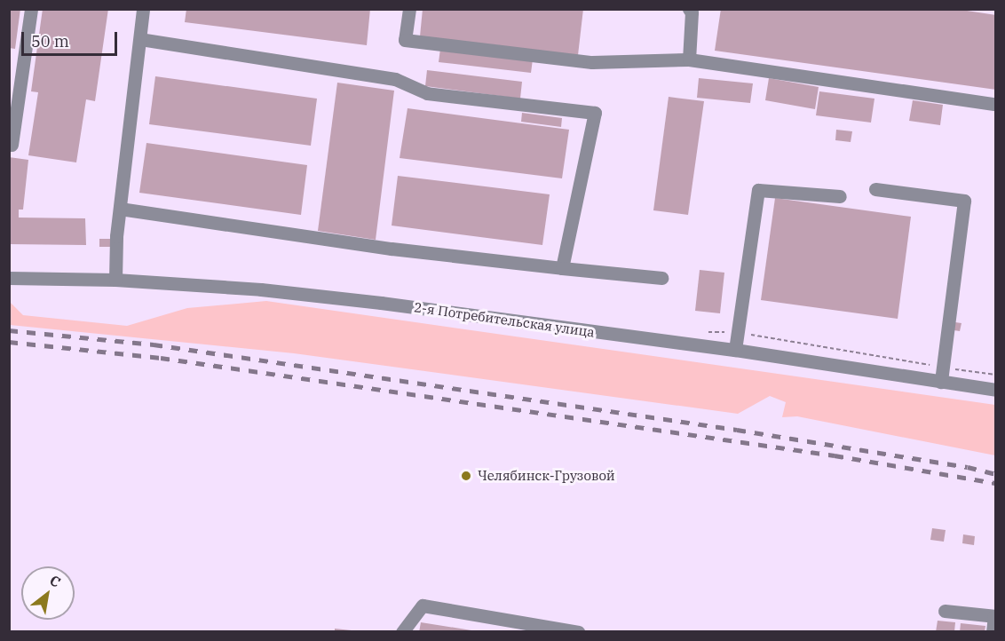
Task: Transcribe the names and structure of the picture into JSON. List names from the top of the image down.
{
  "streets": {
    "street": ["2-я Потребительская улица"]
  },
  "places": ["Челябинск-Грузовой"],
  "scale_bar": "50 m",
  "north": "top right"
}
